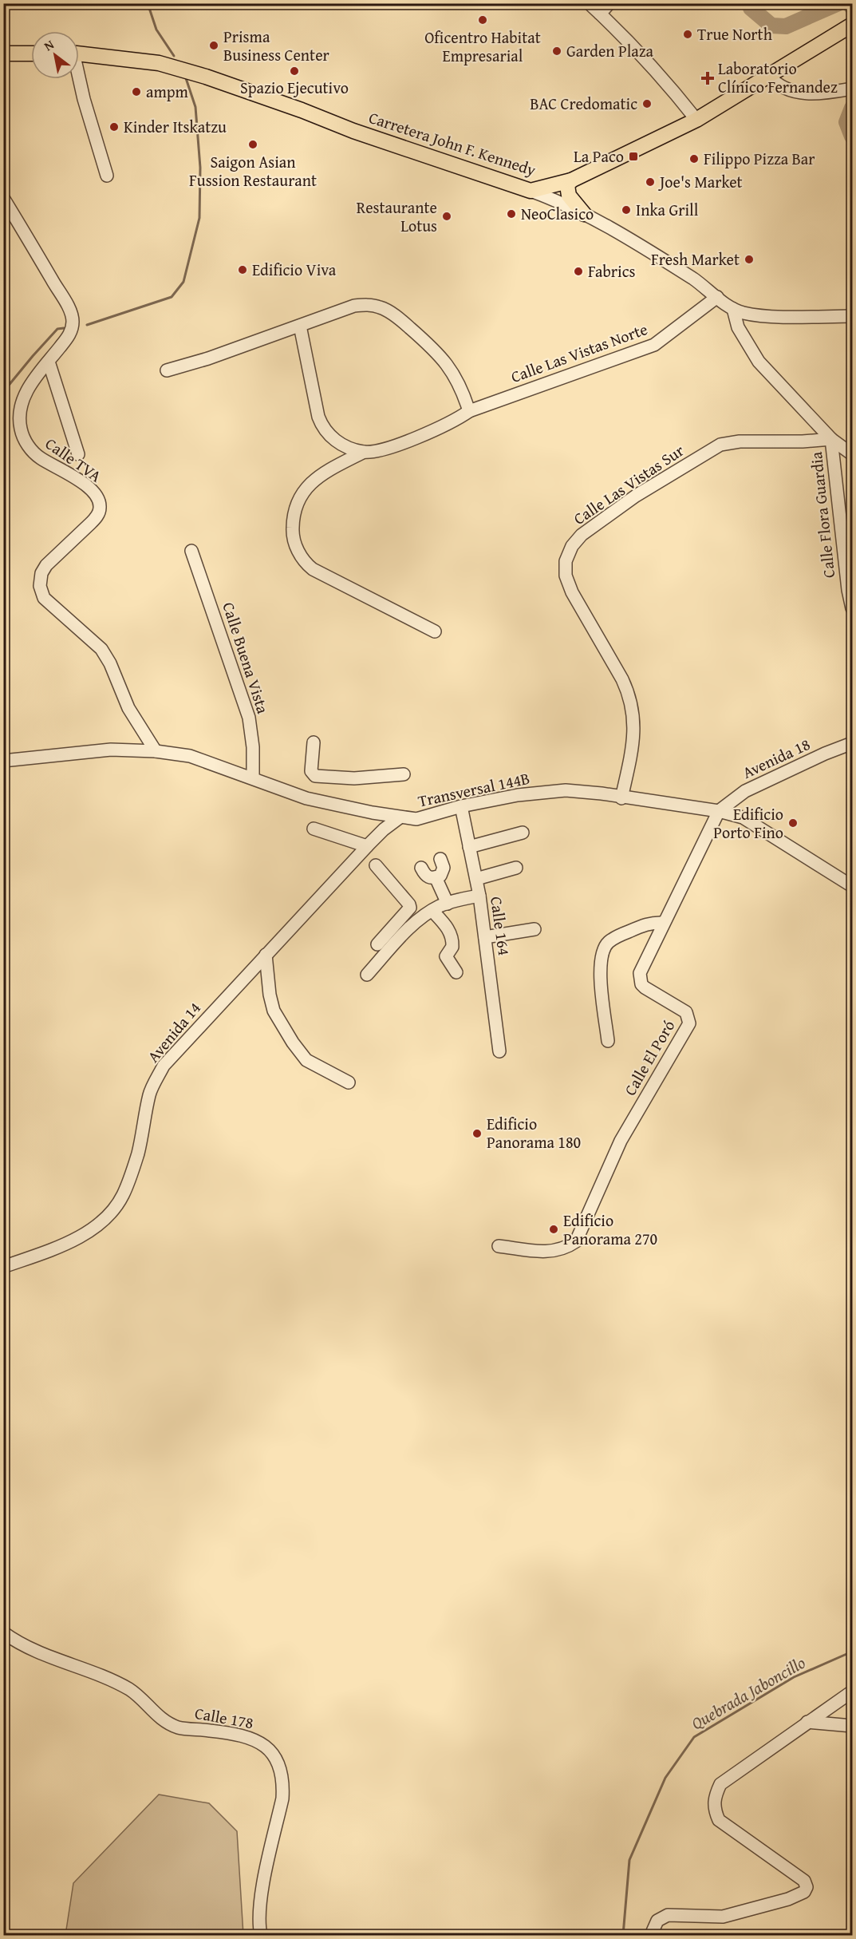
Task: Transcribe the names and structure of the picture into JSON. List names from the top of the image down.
{
  "streets": {
    "main road": ["Carretera John F. Kennedy"],
    "street": [
      "Calle Las Vistas Norte",
      "Calle TVA",
      "Calle Las Vistas Sur",
      "Calle Flora Guardia",
      "Calle Buena Vista",
      "Avenida 18",
      "Transversal 144B",
      "Calle 164",
      "Avenida 14",
      "Calle El Poró",
      "Calle 178"
    ]
  },
  "crossings": [
    ["Calle TVA", "Transversal 144B"],
    ["Calle Las Vistas Sur", "Calle Flora Guardia"],
    ["Calle Las Vistas Sur", "Transversal 144B"],
    ["Calle Buena Vista", "Transversal 144B"],
    ["Avenida 18", "Transversal 144B"],
    ["Avenida 18", "Calle El Poró"],
    ["Transversal 144B", "Calle 164"],
    ["Transversal 144B", "Avenida 14"],
    ["Transversal 144B", "Calle El Poró"]
  ],
  "water": ["Quebrada Jaboncillo"],
  "places": {
    "other": [
      "Oficentro Habitat Empresarial",
      "True North",
      "Prisma Business Center",
      "Garden Plaza",
      "Spazio Ejecutivo",
      "ampm",
      "BAC Credomatic",
      "Kinder Itskatzu",
      "Saigon Asian Fussion Restaurant",
      "Filippo Pizza Bar",
      "Joe's Market",
      "Inka Grill",
      "NeoClasico",
      "Restaurante Lotus",
      "Fresh Market",
      "Edificio Viva",
      "Fabrics",
      "Edificio Porto Fino",
      "Edificio Panorama 180",
      "Edificio Panorama 270"
    ],
    "health": ["Laboratorio Clínico Fernandez"],
    "transit": ["La Paco"]
  },
  "north": "top left"
}
